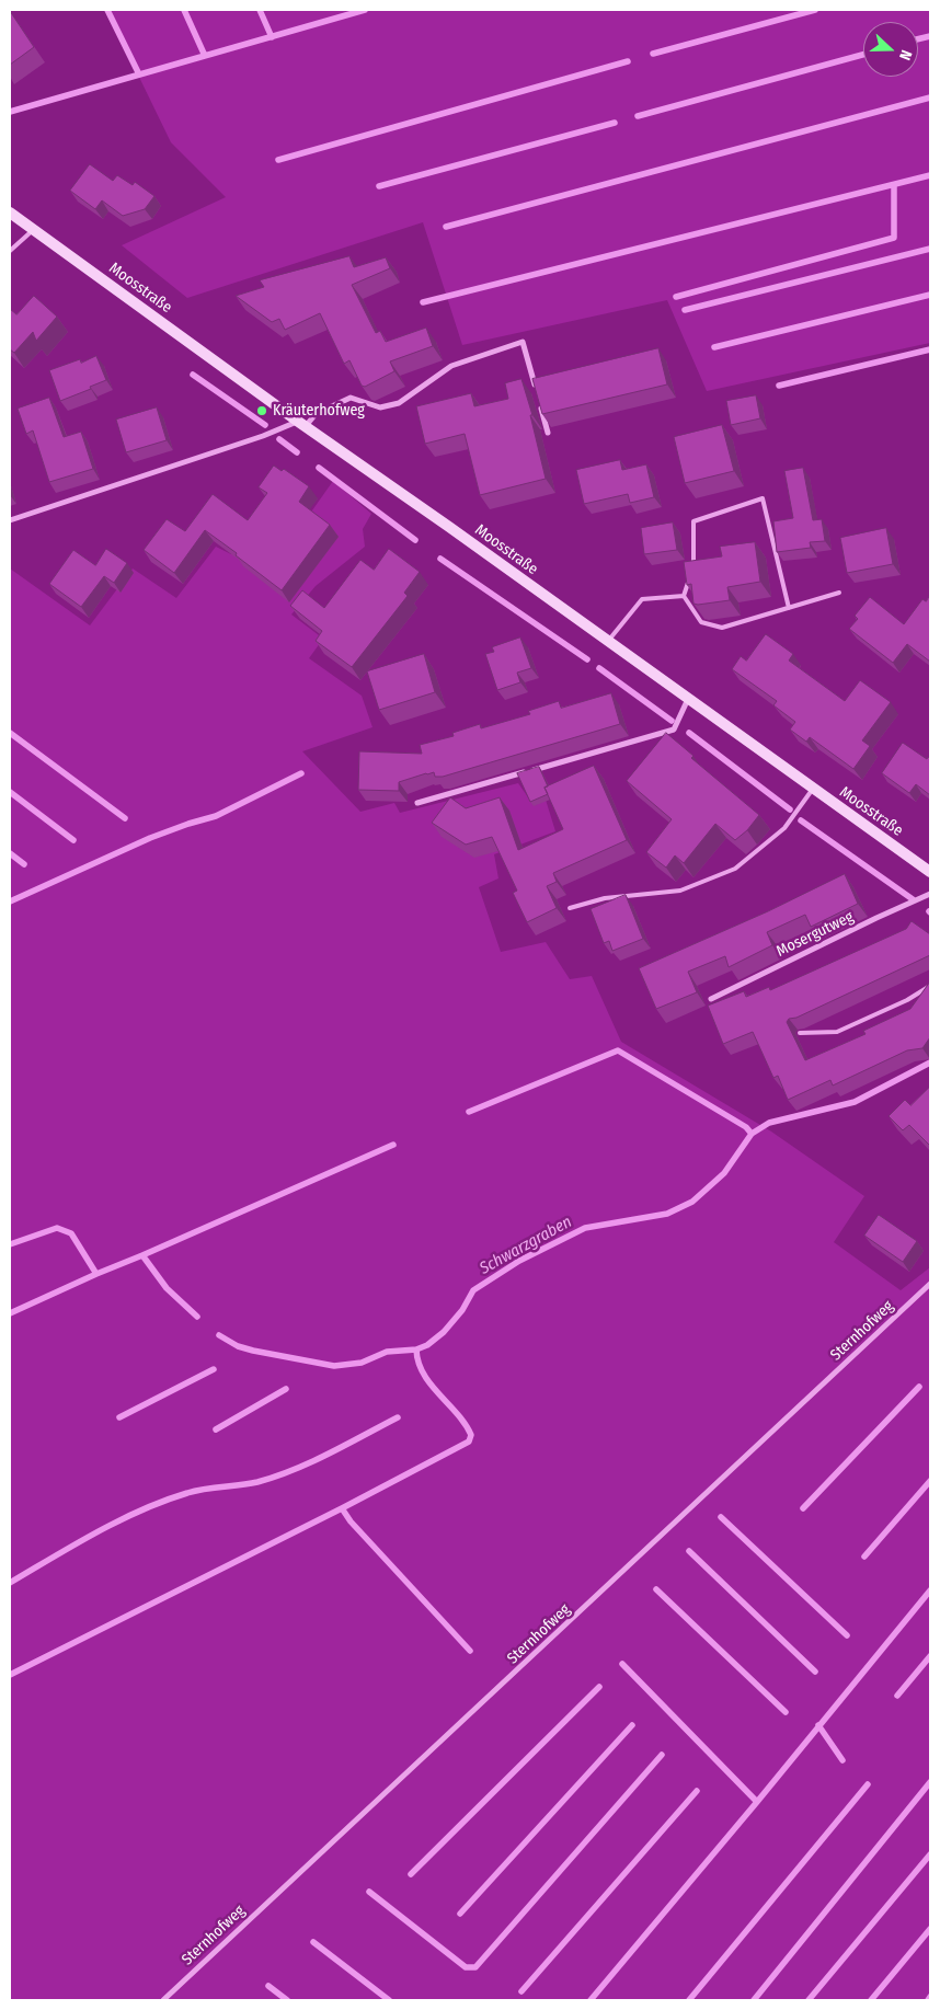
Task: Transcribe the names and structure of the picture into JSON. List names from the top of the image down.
{
  "streets": {
    "street": ["Moosstraße", "Mosergutweg", "Sternhofweg"]
  },
  "water": ["Schwarzgraben"],
  "places": ["Kräuterhofweg"],
  "north": "right"
}
